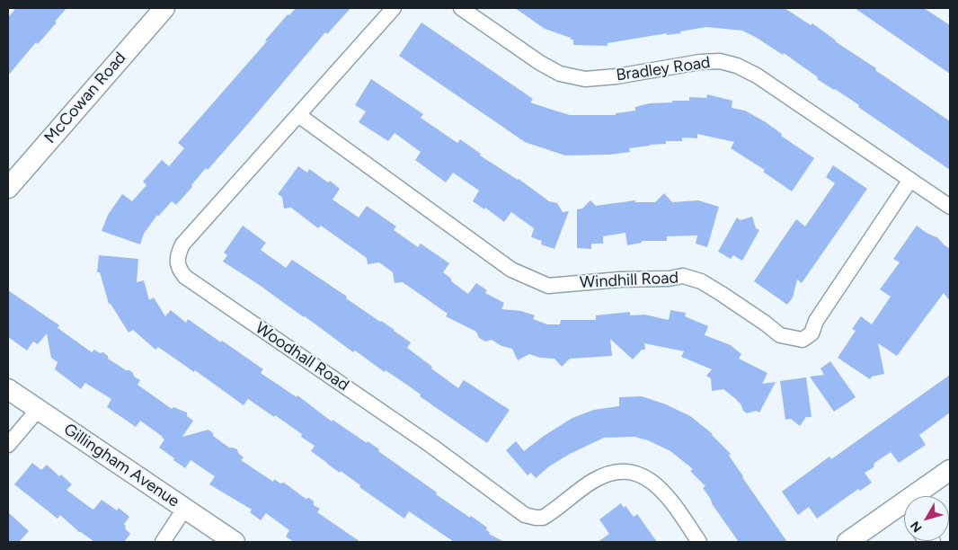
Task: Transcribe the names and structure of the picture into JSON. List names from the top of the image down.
{
  "streets": {
    "street": [
      "Bradley Road",
      "McCowan Road",
      "Windhill Road",
      "Woodhall Road",
      "Gillingham Avenue"
    ]
  },
  "crossings": [
    ["Bradley Road", "Windhill Road"],
    ["Windhill Road", "Woodhall Road"]
  ],
  "north": "bottom left"
}
